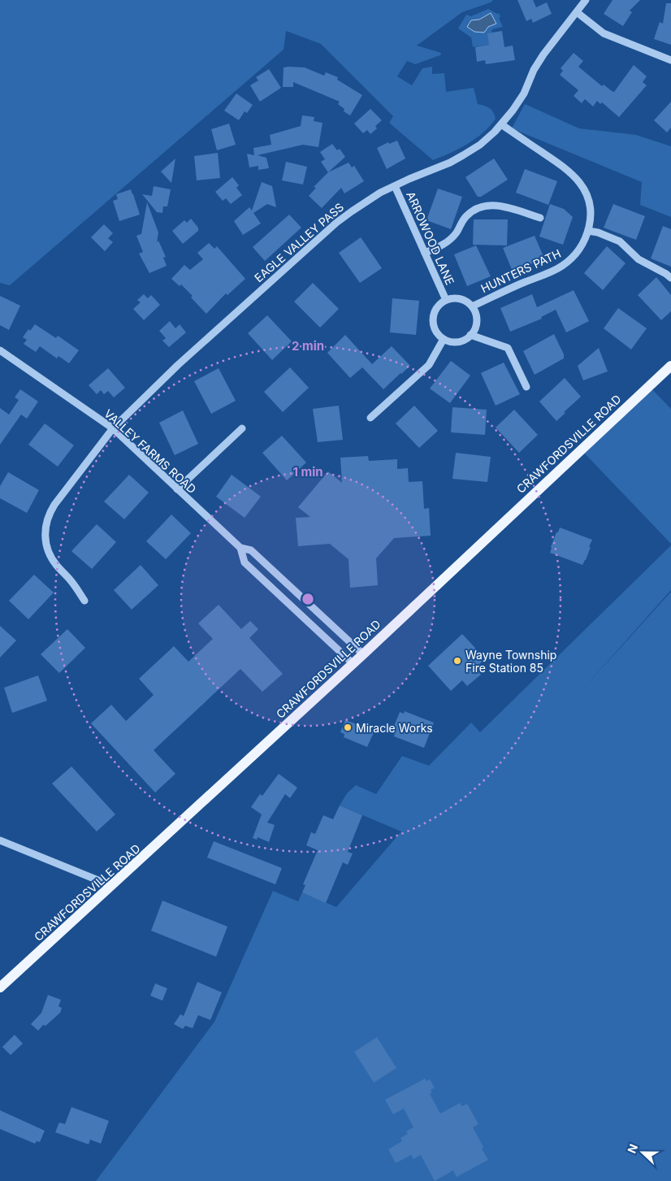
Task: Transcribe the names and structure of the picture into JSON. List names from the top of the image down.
{
  "streets": {
    "main road": ["CRAWFORDSVILLE ROAD"],
    "street": [
      "ARROWOOD LANE",
      "EAGLE VALLEY PASS",
      "HUNTERS PATH",
      "VALLEY FARMS ROAD"
    ]
  },
  "crossings": [
    ["ARROWOOD LANE", "EAGLE VALLEY PASS"],
    ["ARROWOOD LANE", "HUNTERS PATH"],
    ["EAGLE VALLEY PASS", "HUNTERS PATH"],
    ["EAGLE VALLEY PASS", "VALLEY FARMS ROAD"],
    ["CRAWFORDSVILLE ROAD", "VALLEY FARMS ROAD"]
  ],
  "places": ["Wayne Township Fire Station 85", "Miracle Works"],
  "north": "left",
  "rings": ["2 min", "1 min"]
}
